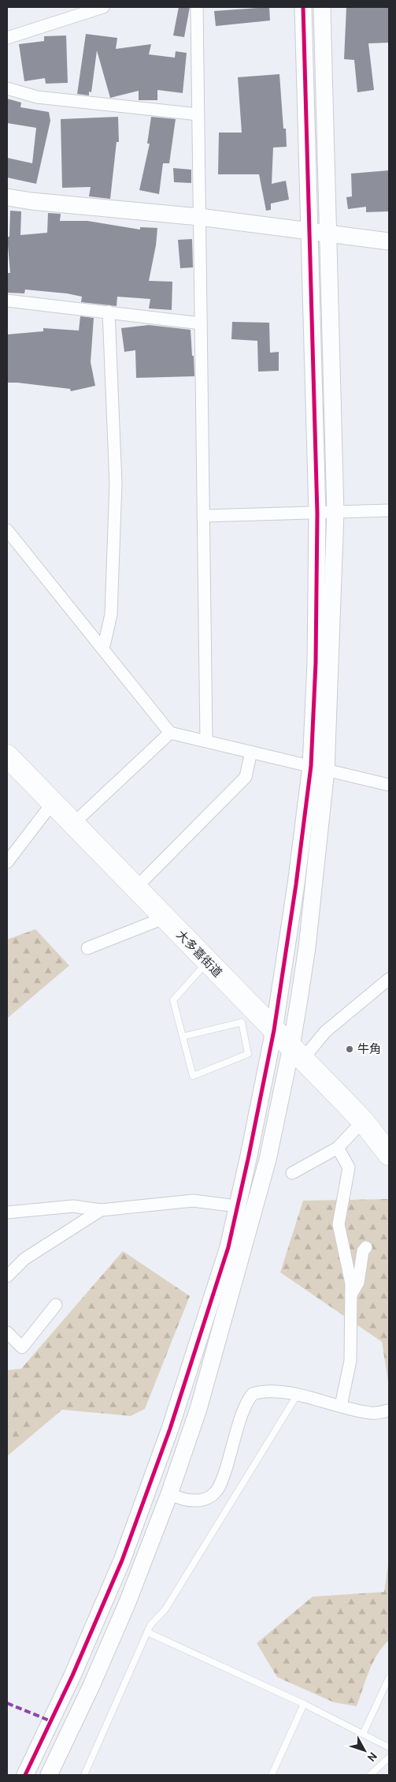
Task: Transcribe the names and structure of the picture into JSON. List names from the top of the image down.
{
  "streets": {
    "highway": ["大多喜街道"]
  },
  "places": ["牛角"],
  "north": "bottom right"
}
